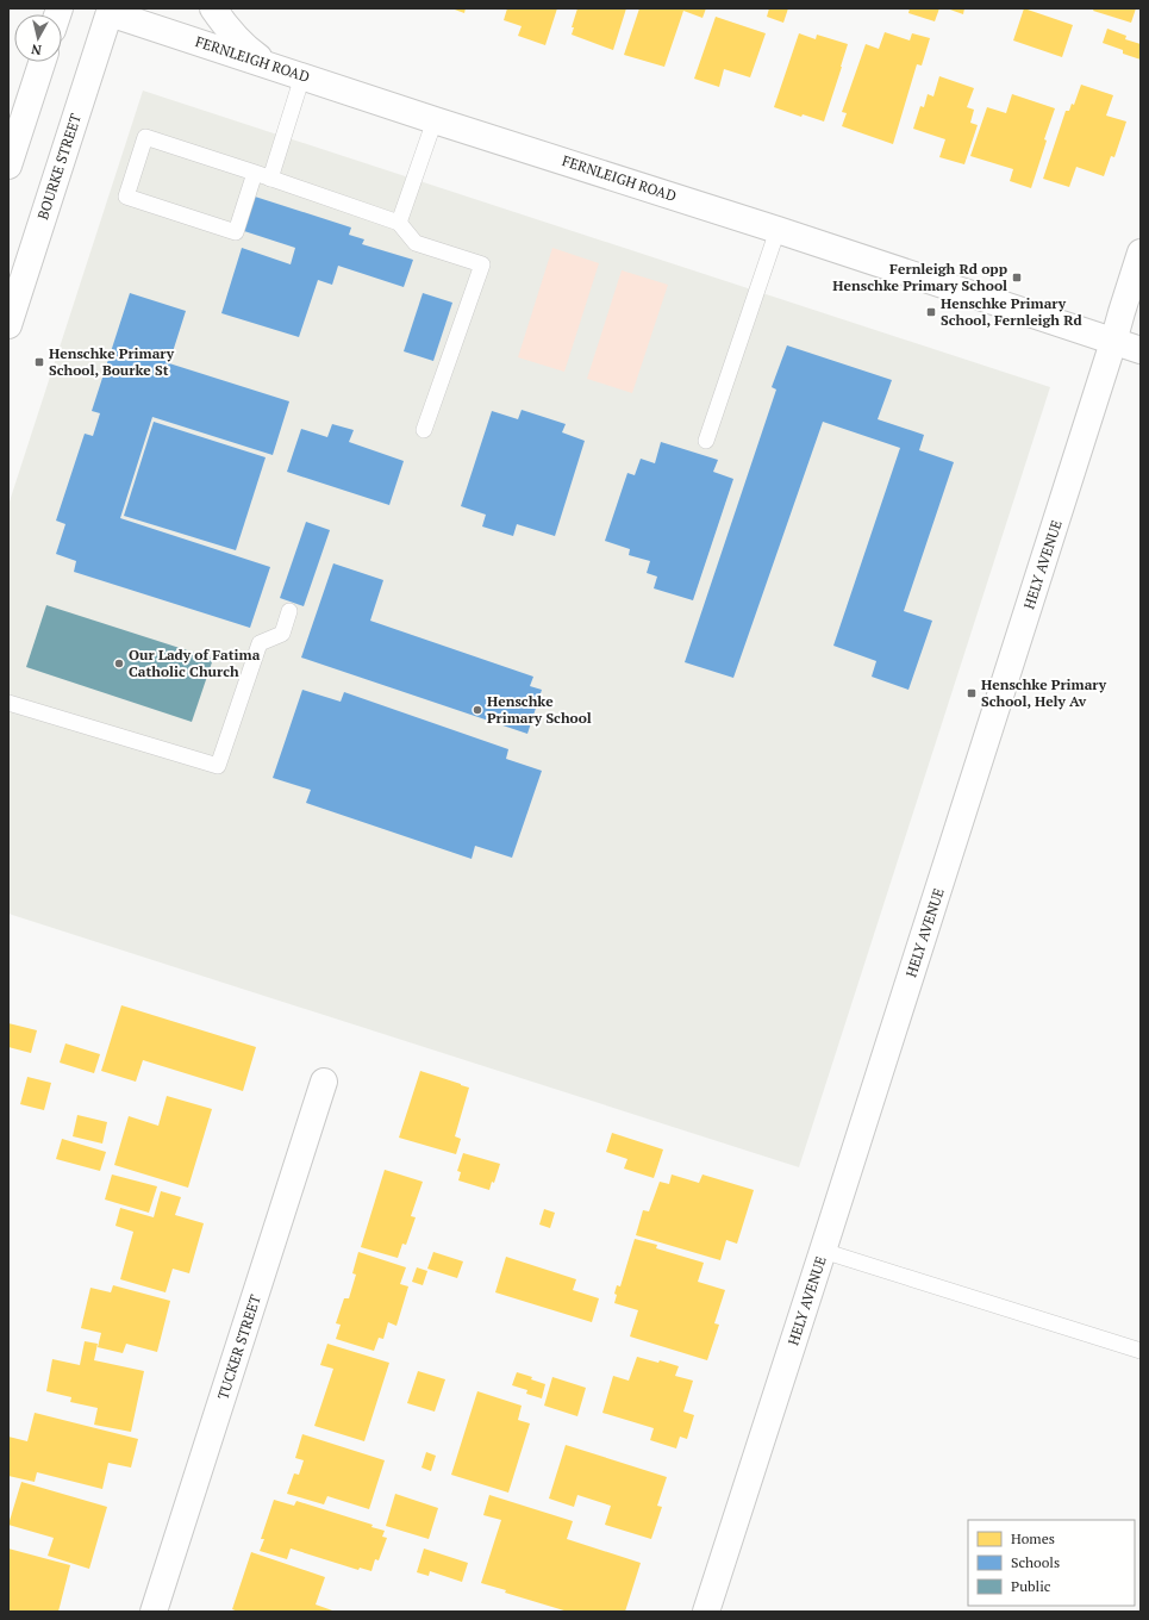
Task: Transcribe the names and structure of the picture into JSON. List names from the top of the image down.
{
  "streets": {
    "street": [
      "FERNLEIGH ROAD",
      "BOURKE STREET",
      "HELY AVENUE",
      "TUCKER STREET"
    ]
  },
  "crossings": [
    ["FERNLEIGH ROAD", "BOURKE STREET"],
    ["FERNLEIGH ROAD", "HELY AVENUE"]
  ],
  "places": {
    "transit": [
      "Fernleigh Rd opp Henschke Primary School",
      "Henschke Primary School, Fernleigh Rd",
      "Henschke Primary School, Bourke St",
      "Henschke Primary School, Hely Av"
    ],
    "other": ["Our Lady of Fatima Catholic Church", "Henschke Primary School"]
  },
  "legend": ["Homes", "Schools", "Public"],
  "north": "bottom"
}
